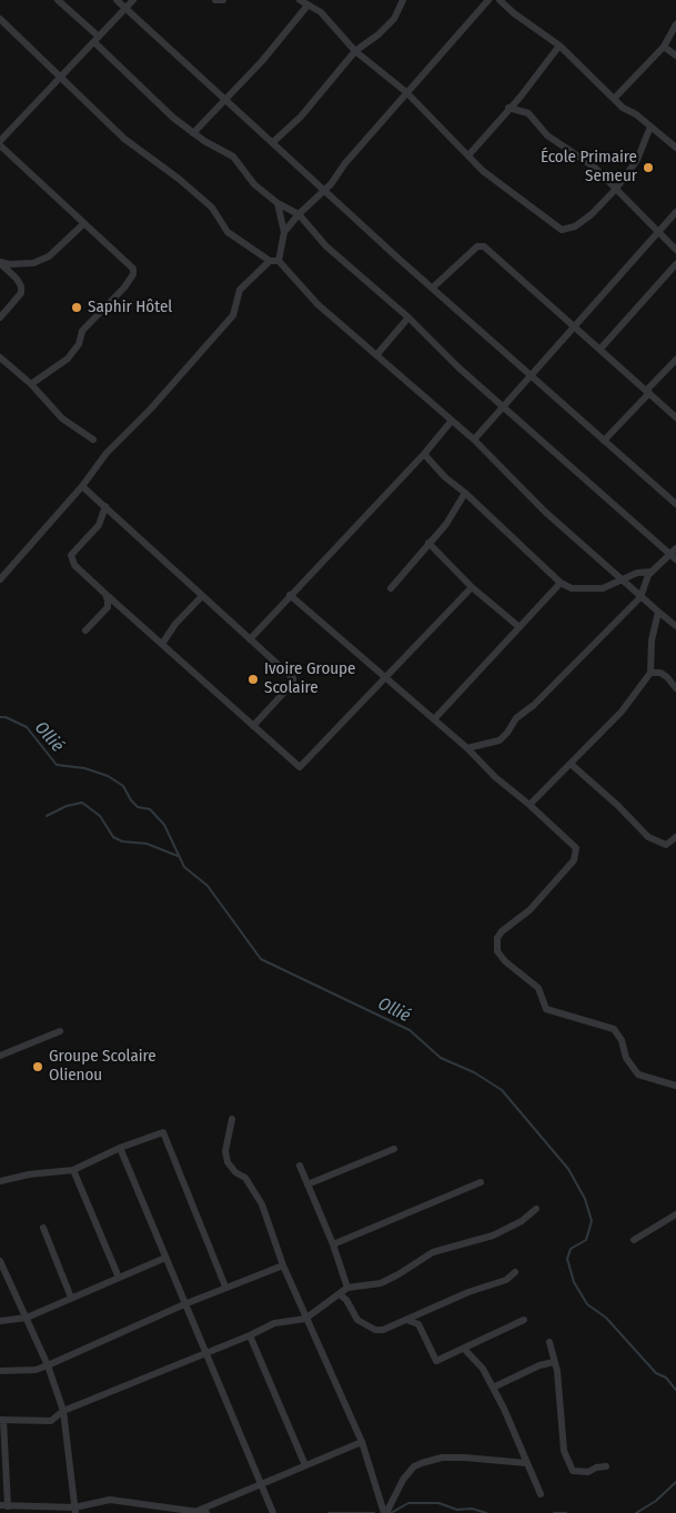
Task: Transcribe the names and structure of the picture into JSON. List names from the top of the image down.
{
  "water": ["Ollié"],
  "places": [
    "École Primaire Semeur",
    "Saphir Hôtel",
    "Ivoire Groupe Scolaire",
    "Groupe Scolaire Olienou"
  ]
}
